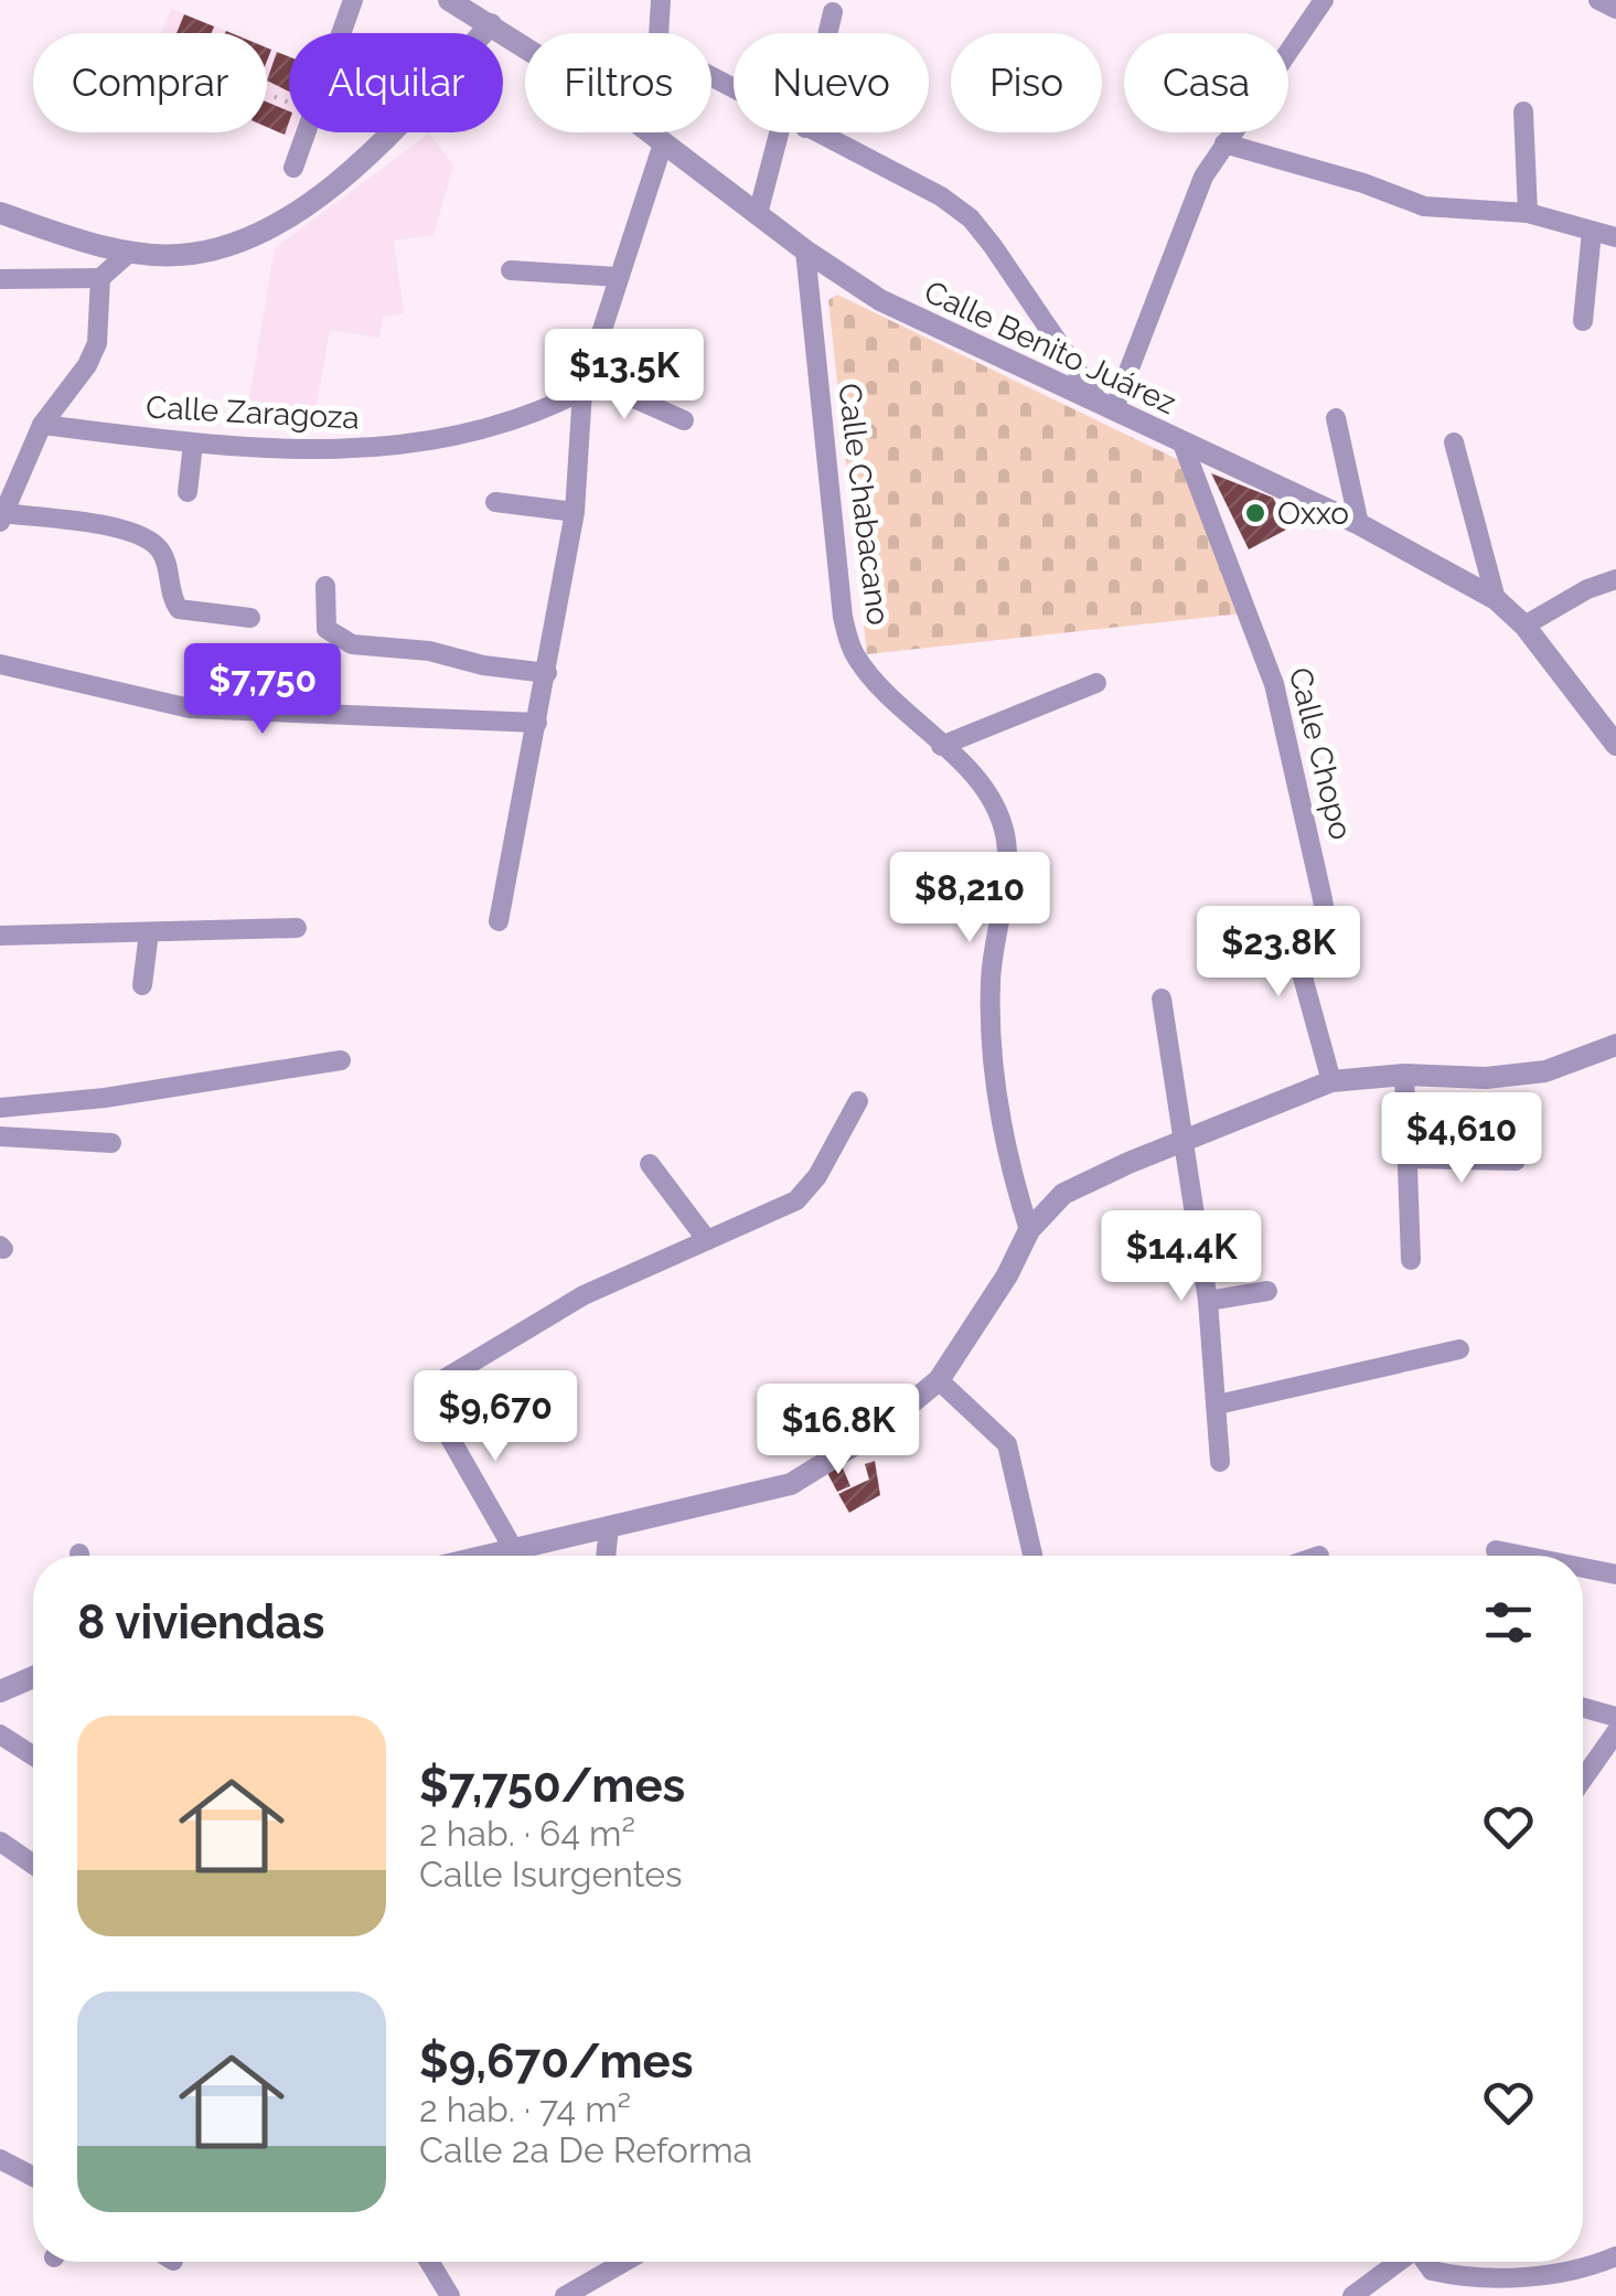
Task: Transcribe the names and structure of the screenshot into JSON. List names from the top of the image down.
{
  "streets": {
    "street": [
      "Calle Benito Juárez",
      "Calle Zaragoza",
      "Calle Chabacano",
      "Calle Chopo"
    ]
  },
  "crossings": [
    ["Calle Benito Juárez", "Calle Chabacano"],
    ["Calle Benito Juárez", "Calle Chopo"]
  ],
  "places": ["Oxxo"],
  "page": {
    "chip": [
      "Comprar",
      "Alquilar",
      "Filtros",
      "Nuevo",
      "Piso",
      "Casa"
    ],
    "price": [
      "$13.5K",
      "$7,750",
      "$8,210",
      "$23.8K",
      "$4,610",
      "$14.4K",
      "$9,670",
      "$16.8K"
    ],
    "heading": "8 viviendas",
    "list": [
      {
        "name": "$7,750/mes",
        "note": "2 hab. · 64 m² · Calle Isurgentes"
      },
      {
        "name": "$9,670/mes",
        "note": "2 hab. · 74 m² · Calle 2a De Reforma"
      }
    ]
  }
}
